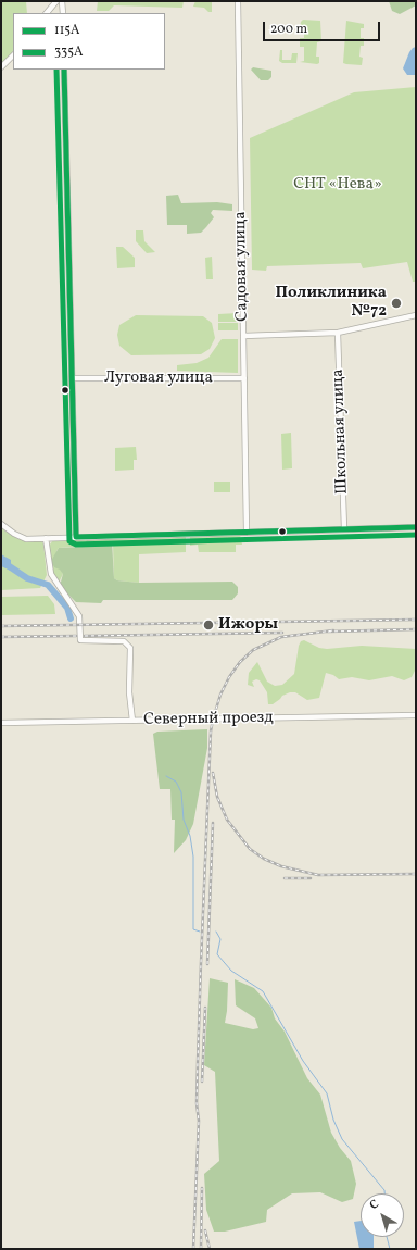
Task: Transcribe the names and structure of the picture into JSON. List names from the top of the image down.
{
  "streets": {
    "street": [
      "Садовая улица",
      "Луговая улица",
      "Школьная улица",
      "Северный проезд"
    ]
  },
  "crossings": [
    ["Садовая улица", "Луговая улица"]
  ],
  "parks": ["СНТ «Нева»"],
  "places": ["Поликлиника №72", "Ижоры"],
  "lines": ["transit line 115А", "transit line 335А"],
  "legend": ["115А", "335А"],
  "scale_bar": "200 m",
  "north": "top left"
}
